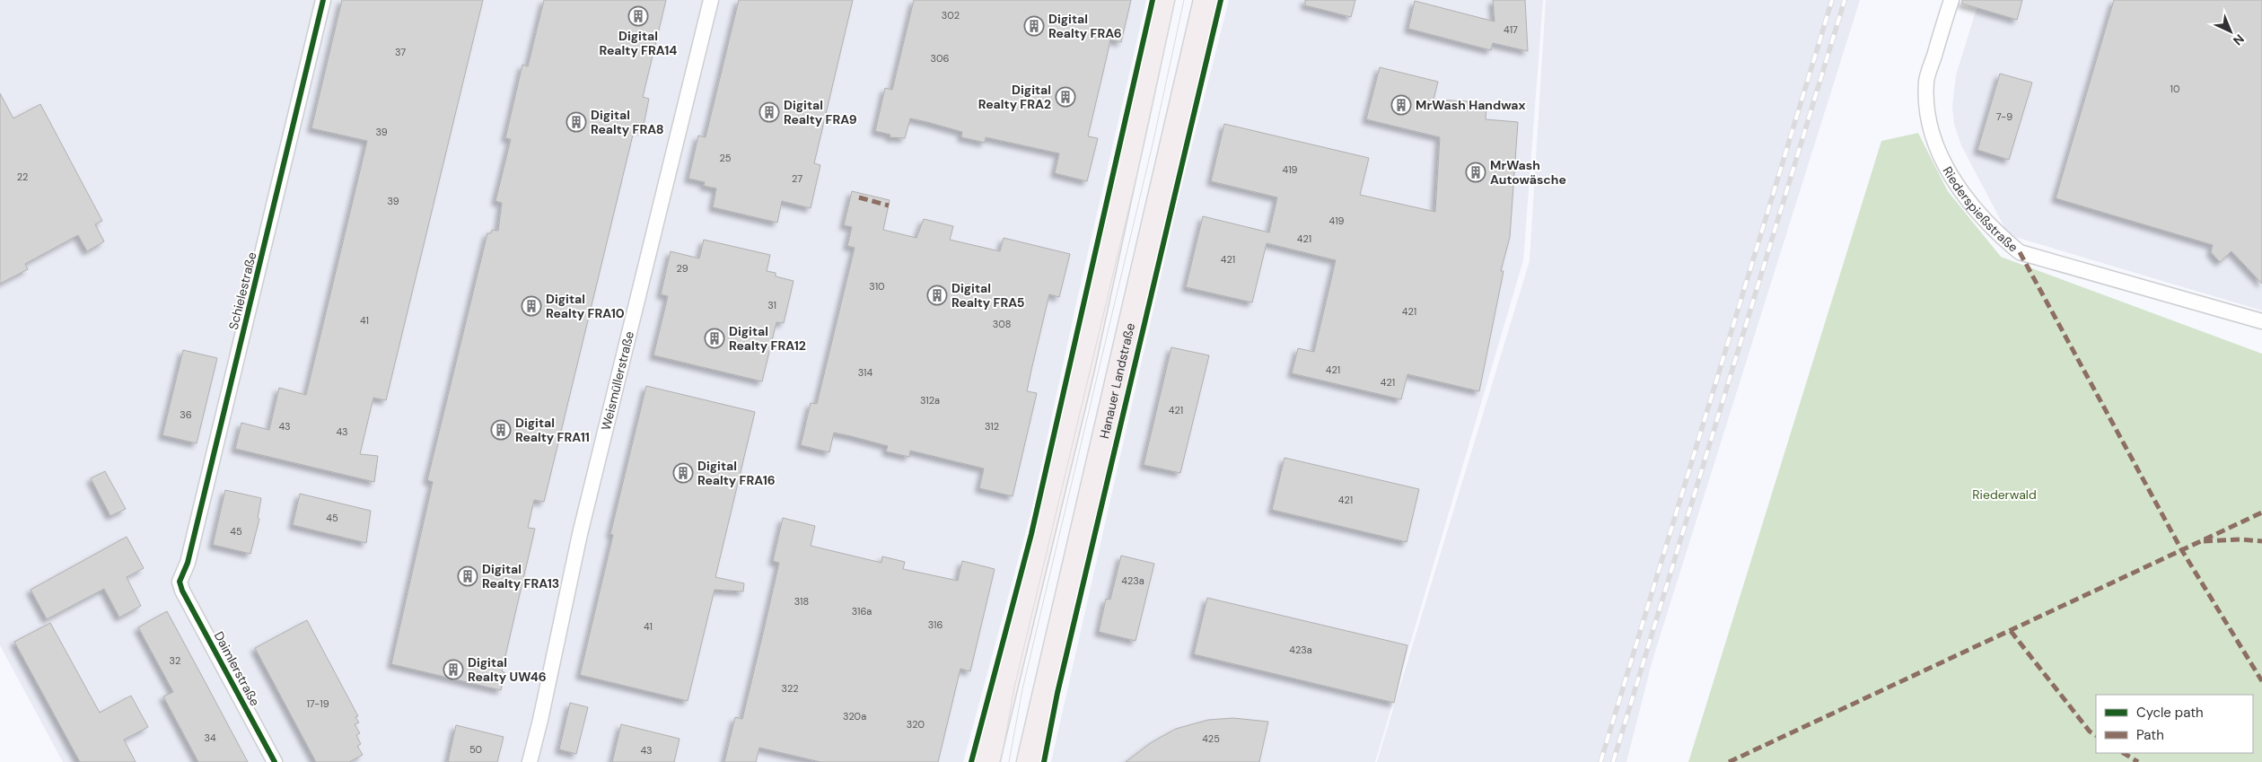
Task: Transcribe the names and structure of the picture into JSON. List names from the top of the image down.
{
  "streets": {
    "main road": ["Hanauer Landstraße"],
    "street": [
      "Riederspießstraße",
      "Schielestraße",
      "Weismüllerstraße",
      "Daimlerstraße"
    ]
  },
  "crossings": [
    ["Schielestraße", "Daimlerstraße"]
  ],
  "parks": ["Riederwald"],
  "places": {
    "building": [
      "Digital Realty FRA14",
      "Digital Realty FRA6",
      "Digital Realty FRA2",
      "MrWash Handwax",
      "Digital Realty FRA9",
      "Digital Realty FRA8",
      "MrWash Autowäsche",
      "Digital Realty FRA5",
      "Digital Realty FRA10",
      "Digital Realty FRA12",
      "Digital Realty FRA11",
      "Digital Realty FRA16",
      "Digital Realty FRA13",
      "Digital Realty UW46"
    ]
  },
  "house_numbers": [
    "302",
    "417",
    "37",
    "306",
    "10",
    "7-9",
    "39",
    "25",
    "419",
    "22",
    "27",
    "39",
    "419",
    "421",
    "421",
    "29",
    "310",
    "31",
    "421",
    "41",
    "308",
    "421",
    "314",
    "421",
    "312a",
    "421",
    "36",
    "43",
    "312",
    "43",
    "421",
    "45",
    "45",
    "423a",
    "318",
    "316a",
    "316",
    "41",
    "423a",
    "32",
    "322",
    "17-19",
    "320a",
    "320",
    "34",
    "425",
    "50",
    "43"
  ],
  "legend": ["Cycle path", "Path"],
  "north": "bottom right"
}
